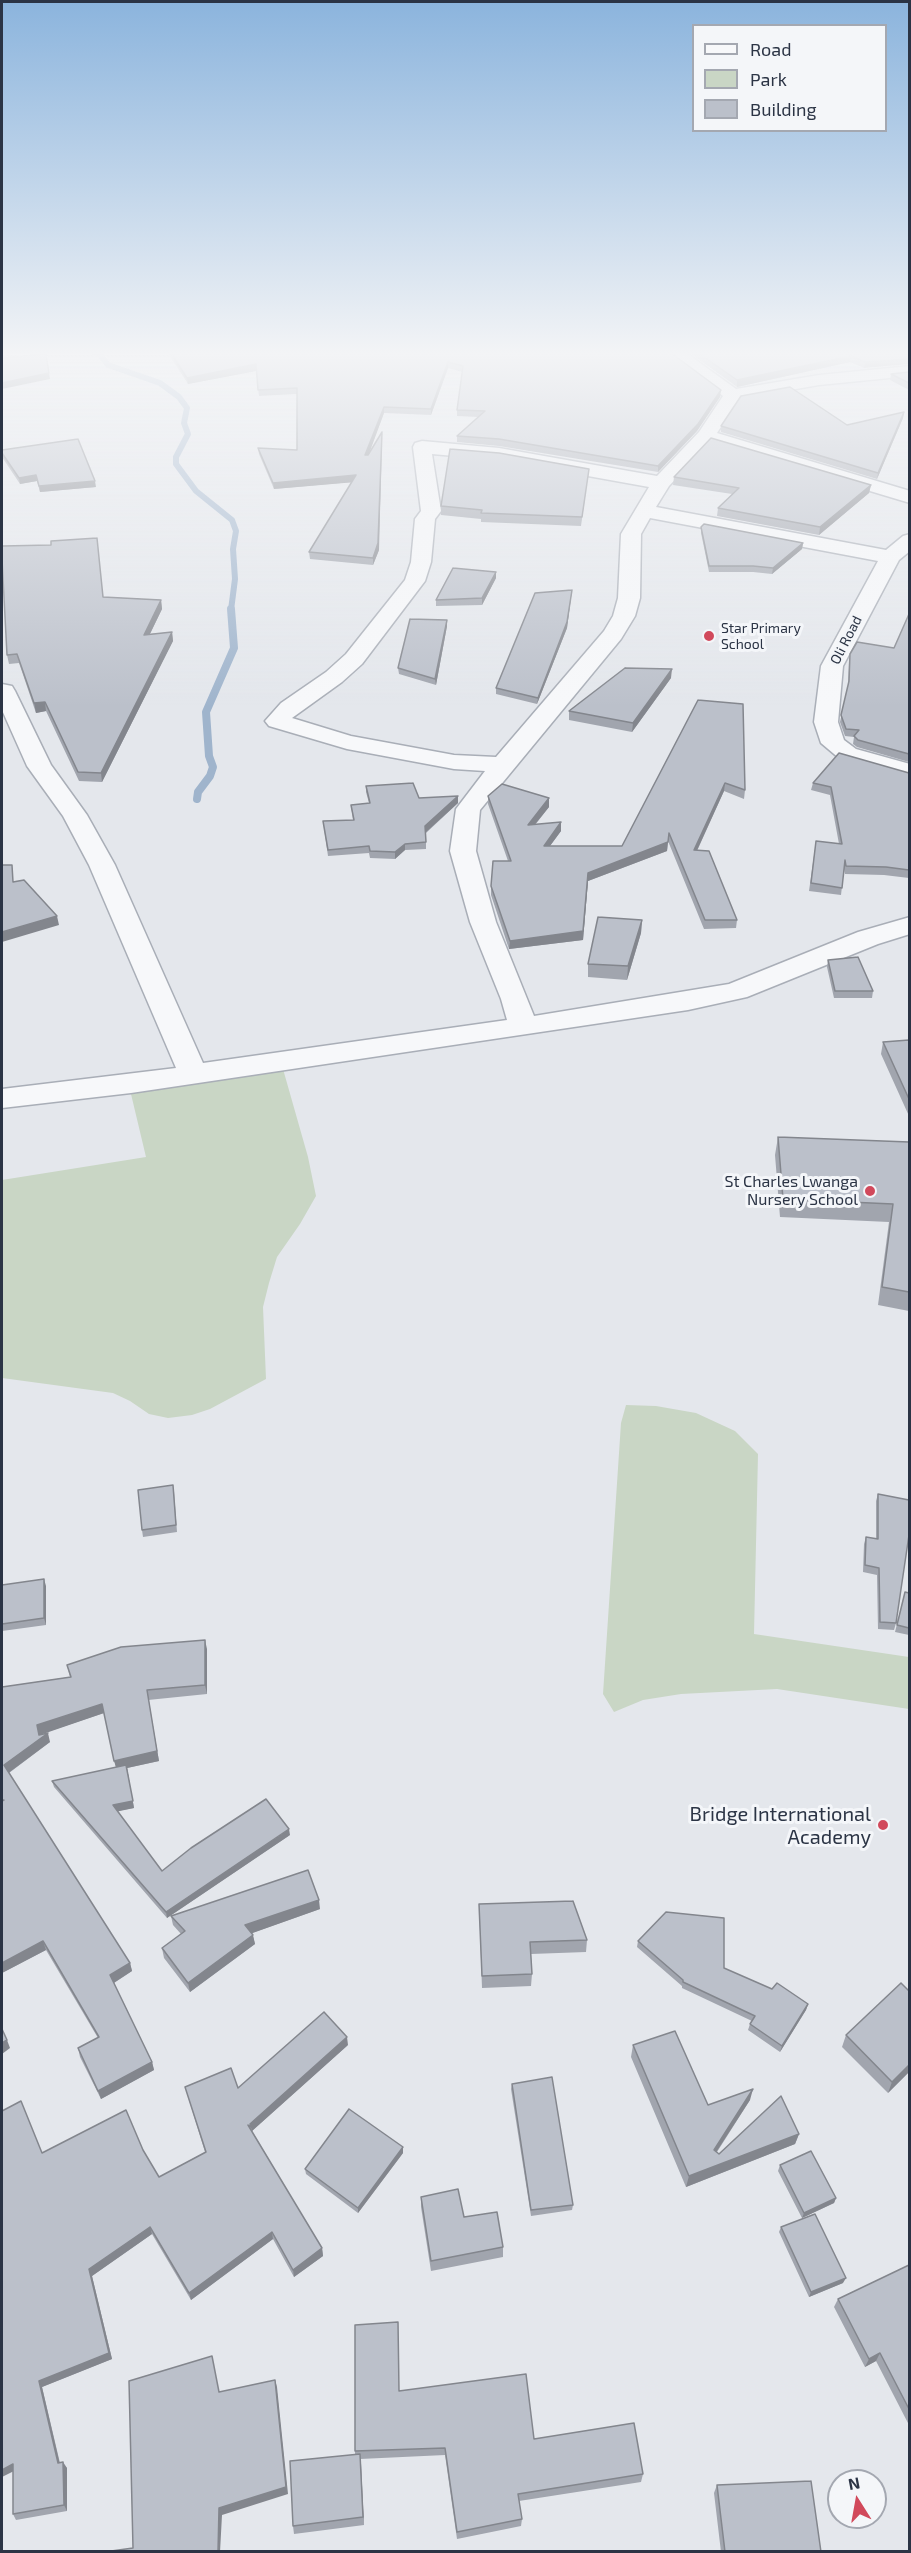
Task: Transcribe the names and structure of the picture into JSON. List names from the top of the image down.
{
  "streets": {
    "street": ["Oli Road"]
  },
  "places": ["Star Primary School", "St Charles Lwanga Nursery School", "Bridge International Academy"],
  "legend": ["Road", "Park", "Building"],
  "north": "top"
}
